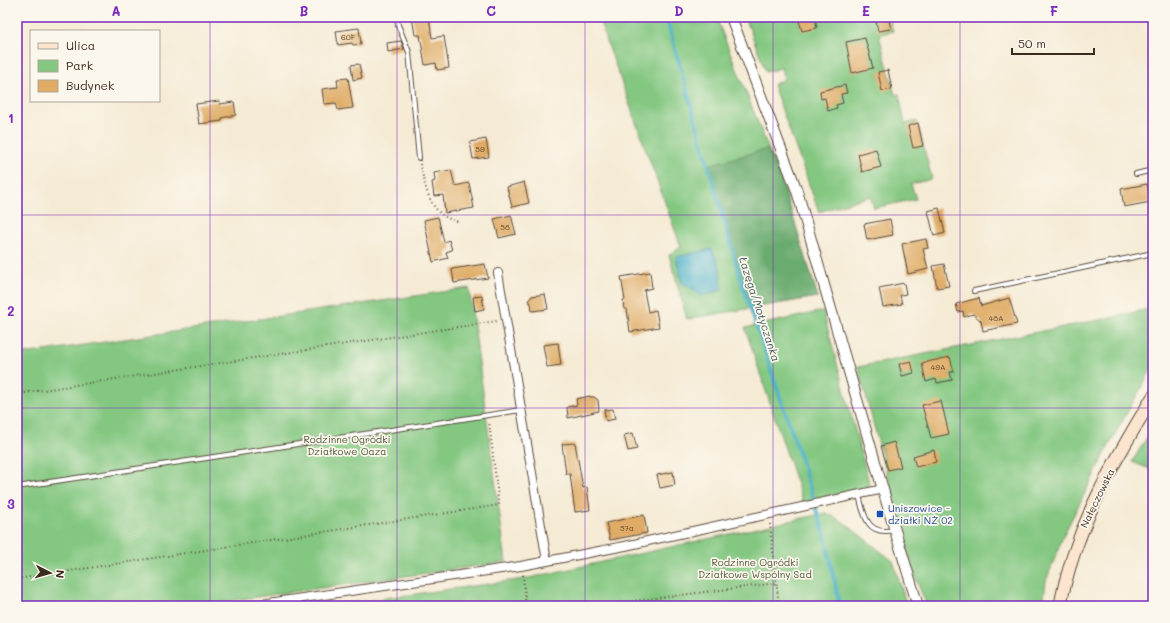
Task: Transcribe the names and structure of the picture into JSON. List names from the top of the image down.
{
  "streets": {
    "main road": ["Nałęczowska"]
  },
  "water": ["Łazęga/Motyczanka"],
  "parks": ["Rodzinne Ogródki Działkowe Oaza", "Rodzinne Ogródki Działkowe Wspólny Sad"],
  "places": {
    "transit": ["Uniszowice - działki NŻ 02"]
  },
  "house_numbers": [
    "60F",
    "59",
    "58",
    "48A",
    "49A",
    "57a"
  ],
  "legend": ["Ulica", "Park", "Budynek"],
  "scale_bar": "50 m",
  "north": "right",
  "grid": {
    "columns": [
      "A",
      "B",
      "C",
      "D",
      "E",
      "F"
    ],
    "rows": ["1", "2", "3"]
  }
}
